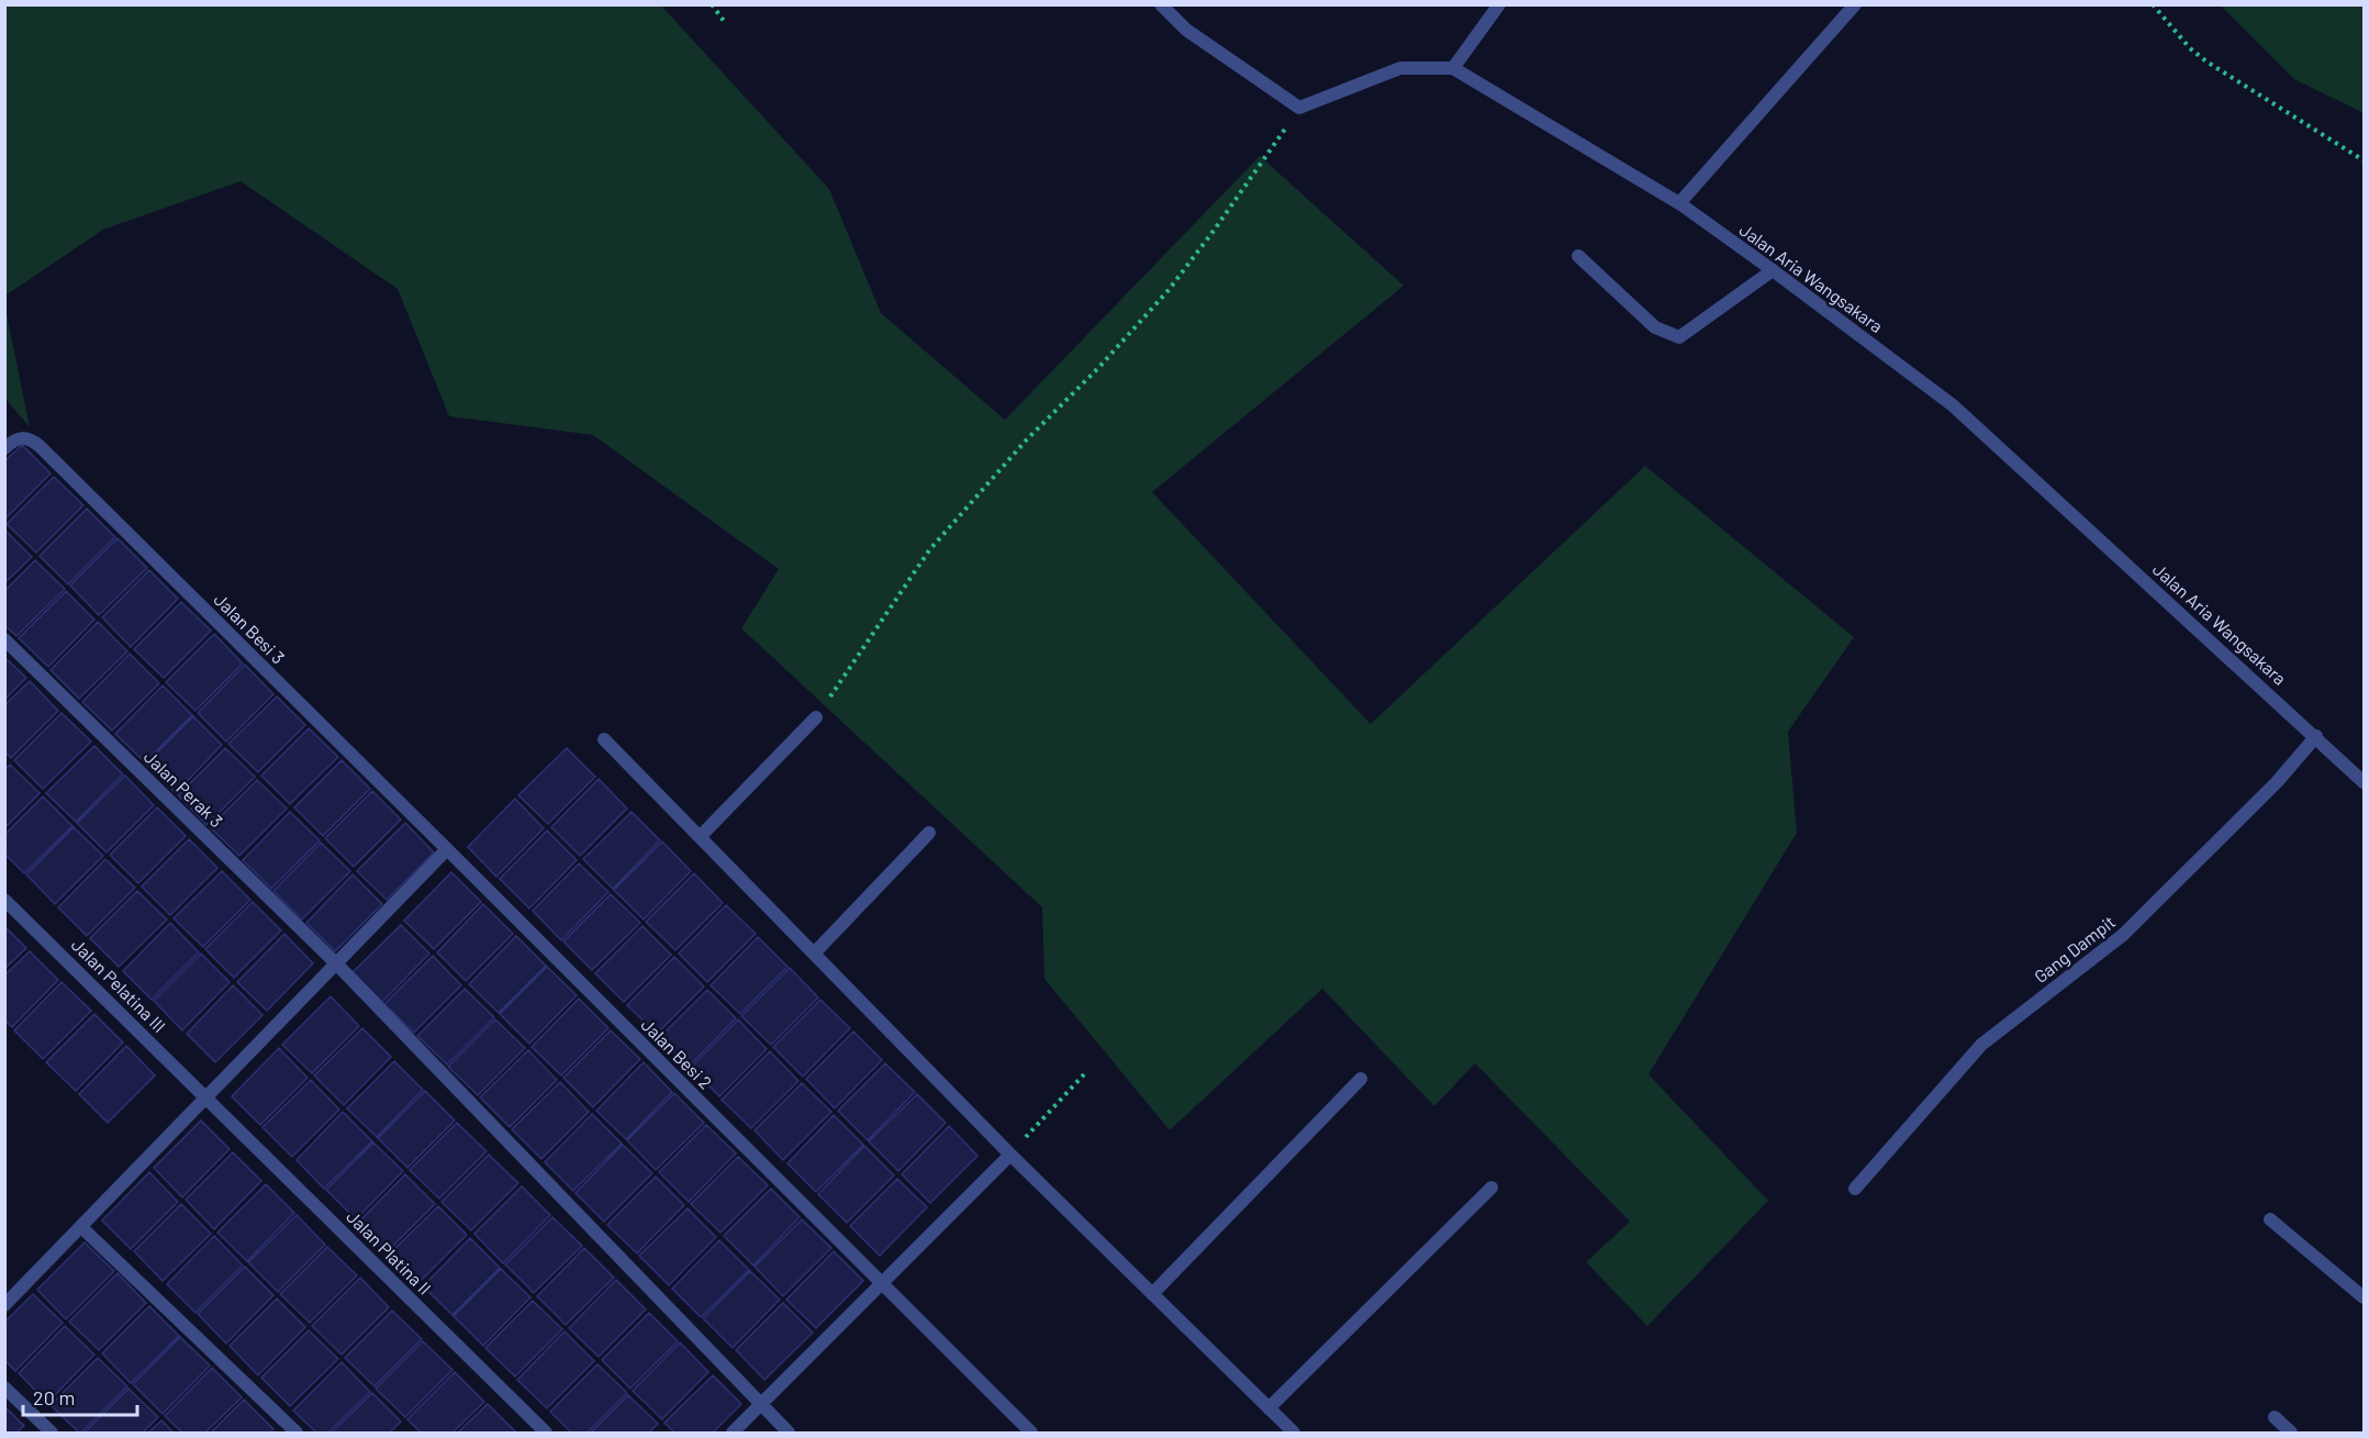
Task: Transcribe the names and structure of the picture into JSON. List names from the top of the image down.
{
  "streets": {
    "street": [
      "Jalan Aria Wangsakara",
      "Jalan Besi 3",
      "Jalan Perak 3",
      "Gang Dampit",
      "Jalan Pelatina III",
      "Jalan Besi 2",
      "Jalan Platina II"
    ]
  },
  "crossings": [
    ["Jalan Aria Wangsakara", "Gang Dampit"],
    ["Jalan Besi 3", "Jalan Besi 2"],
    ["Jalan Pelatina III", "Jalan Platina II"]
  ],
  "scale_bar": "20 m"
}
